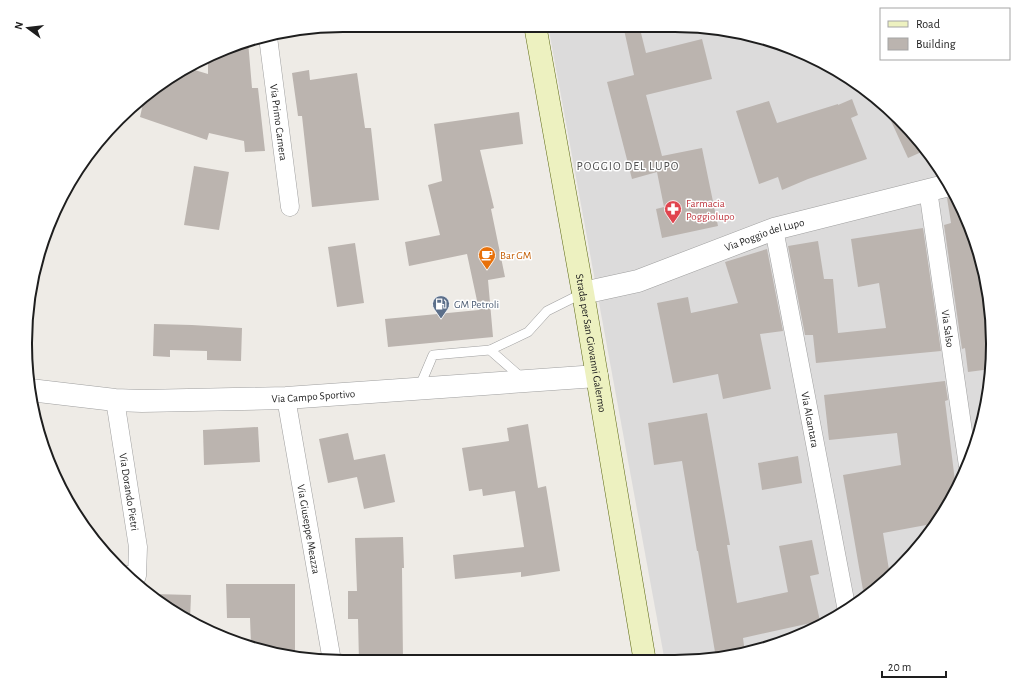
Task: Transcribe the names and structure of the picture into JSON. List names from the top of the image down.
{
  "streets": {
    "main road": ["Strada per San Giovanni Galermo"],
    "street": [
      "Via Primo Carnera",
      "Via Poggio del Lupo",
      "Via Salso",
      "Via Campo Sportivo",
      "Via Alcantara",
      "Via Dorando Pietri",
      "Via Giuseppe Meazza"
    ]
  },
  "crossings": [
    ["Via Poggio del Lupo", "Via Salso"],
    ["Via Poggio del Lupo", "Strada per San Giovanni Galermo"],
    ["Via Poggio del Lupo", "Via Alcantara"],
    ["Strada per San Giovanni Galermo", "Via Campo Sportivo"],
    ["Via Campo Sportivo", "Via Dorando Pietri"],
    ["Via Campo Sportivo", "Via Giuseppe Meazza"]
  ],
  "districts": ["POGGIO DEL LUPO"],
  "places": {
    "pharmacy": ["Farmacia Poggiolupo"],
    "cafe": ["Bar GM"],
    "fuel station": ["GM Petroli"]
  },
  "legend": ["Road", "Building"],
  "scale_bar": "20 m",
  "north": "left"
}
